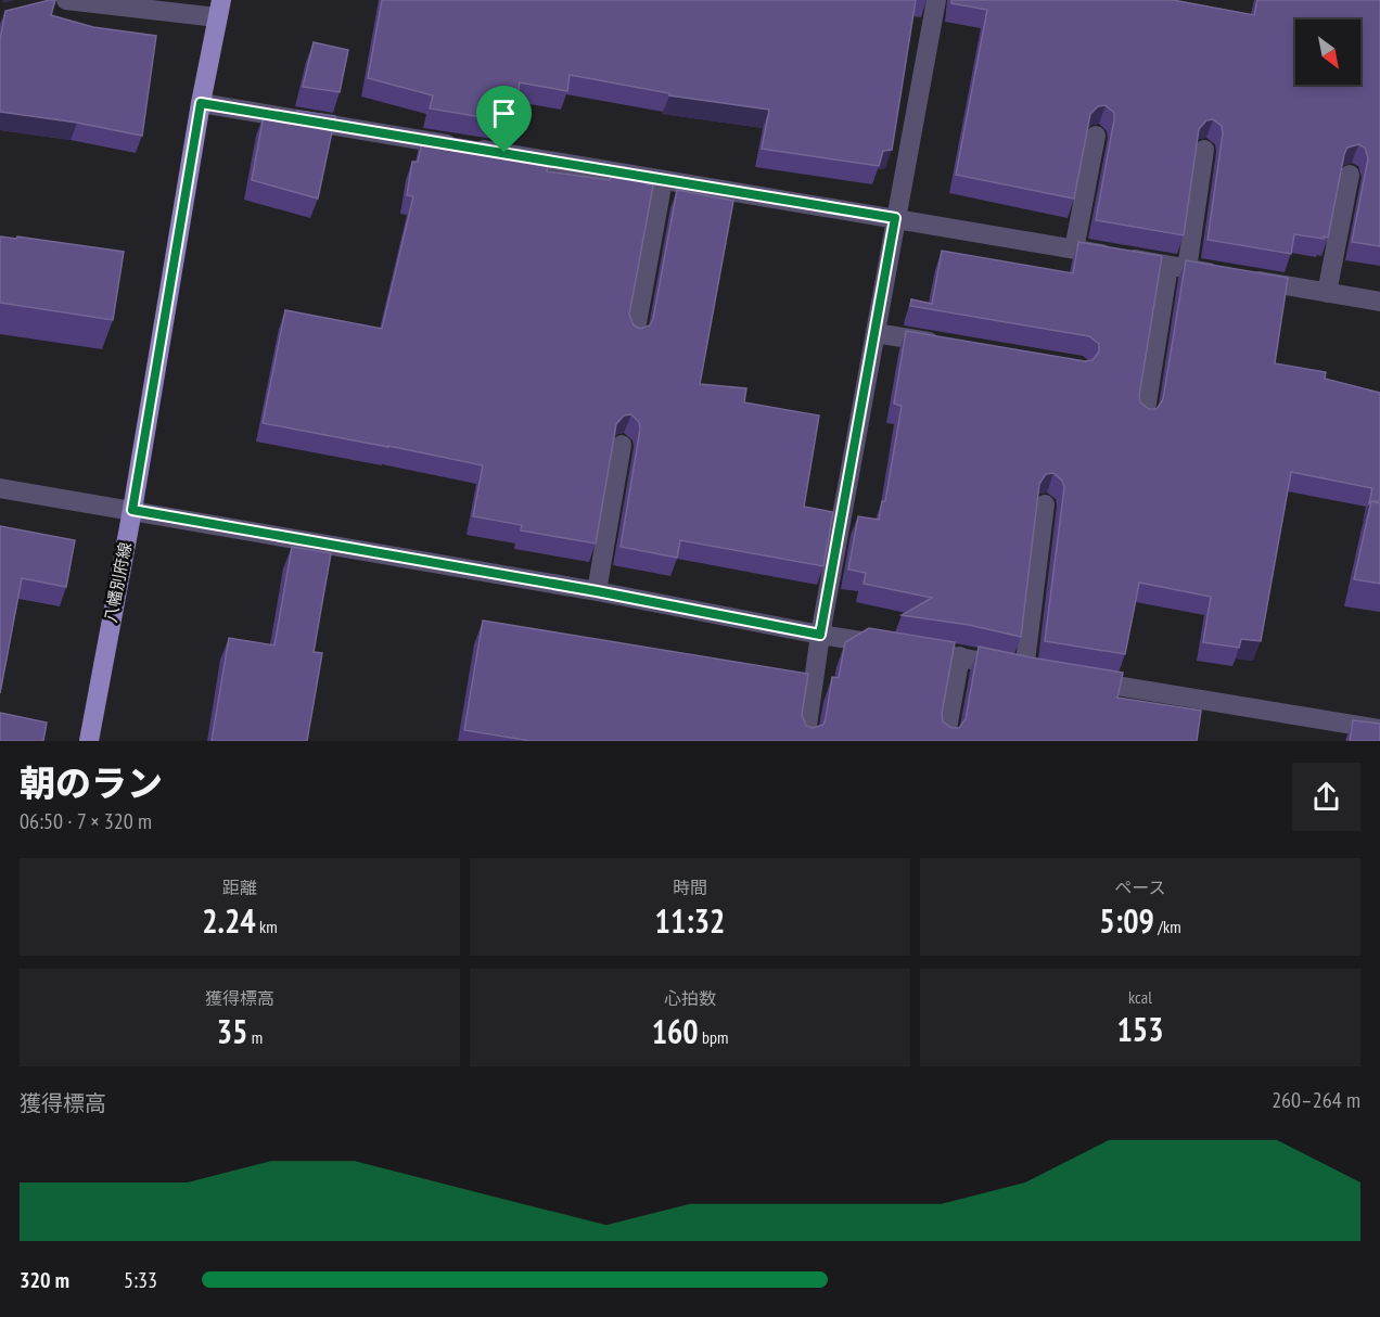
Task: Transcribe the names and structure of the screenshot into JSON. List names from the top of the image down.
{
  "streets": {
    "main road": ["八幡別府線"]
  },
  "north": "bottom right",
  "page": {
    "heading": ["朝のラン", "06:50 · 7 × 320 m"],
    "stats": [
      ["距離", "2.24 km"],
      ["時間", "11:32"],
      ["ペース", "5:09 /km"],
      ["獲得標高", "35 m"],
      ["心拍数", "160 bpm"],
      ["kcal", "153"]
    ],
    "chart": ["獲得標高", "260–264 m"],
    "list": [
      {
        "name": "320 m",
        "note": "5:33"
      }
    ]
  }
}
